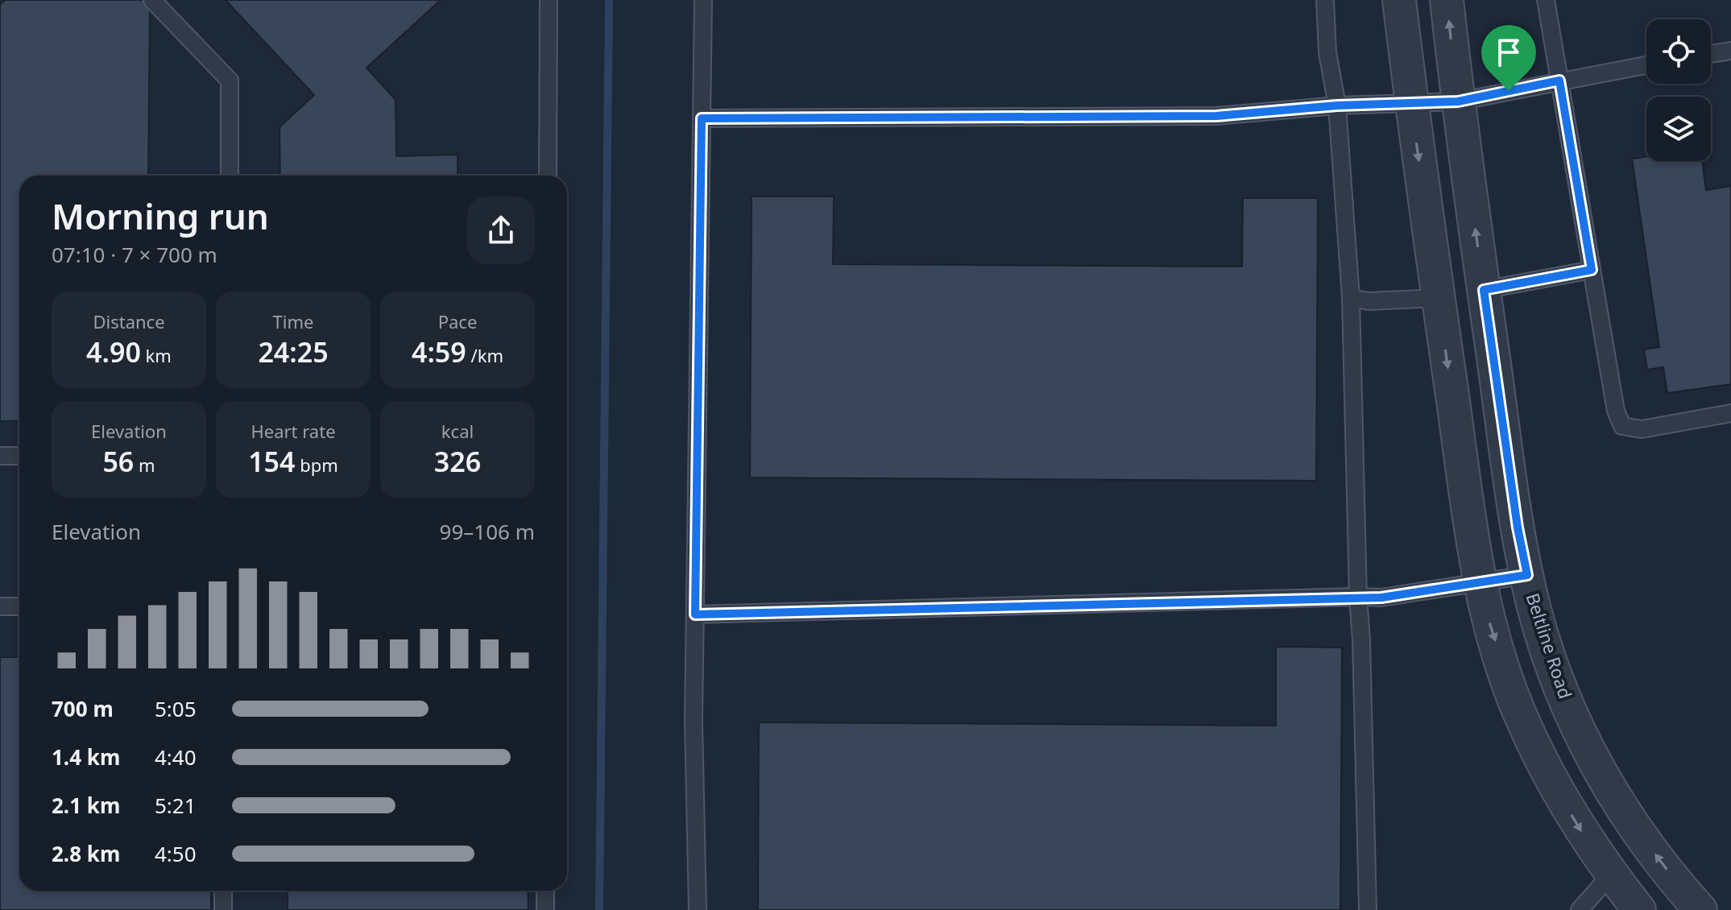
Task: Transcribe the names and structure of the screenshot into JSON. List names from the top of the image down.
{
  "streets": {
    "street": ["Beltline Road"]
  },
  "page": {
    "heading": ["Morning run", "07:10 · 7 × 700 m"],
    "stats": [
      ["Distance", "4.90 km"],
      ["Time", "24:25"],
      ["Pace", "4:59 /km"],
      ["Elevation", "56 m"],
      ["Heart rate", "154 bpm"],
      ["kcal", "326"]
    ],
    "chart": ["Elevation", "99–106 m"],
    "list": [
      {
        "name": "700 m",
        "note": "5:05"
      },
      {
        "name": "1.4 km",
        "note": "4:40"
      },
      {
        "name": "2.1 km",
        "note": "5:21"
      },
      {
        "name": "2.8 km",
        "note": "4:50"
      }
    ]
  }
}
